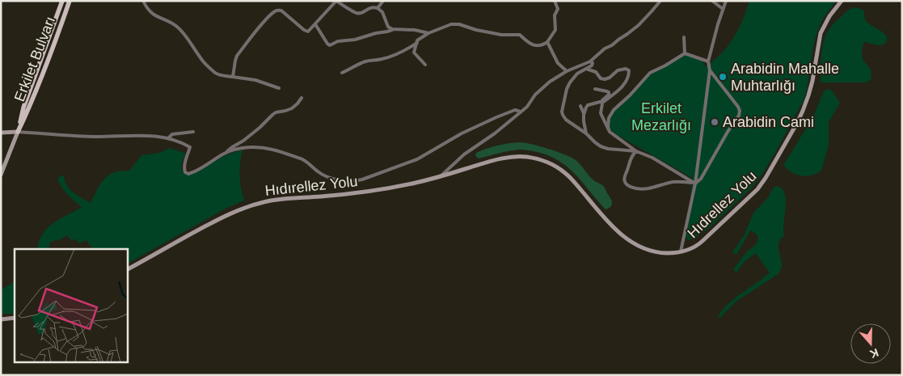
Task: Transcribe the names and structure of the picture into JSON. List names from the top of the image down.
{
  "streets": {
    "main road": ["Erkilet Bulvarı"],
    "street": ["Hıdırellez Yolu", "Hıdrellez Yolu"]
  },
  "crossings": [
    ["Hıdırellez Yolu", "Hıdrellez Yolu"]
  ],
  "parks": ["Erkilet Mezarlığı"],
  "places": ["Arabidin Mahalle Muhtarlığı", "Arabidin Cami"],
  "north": "bottom"
}
